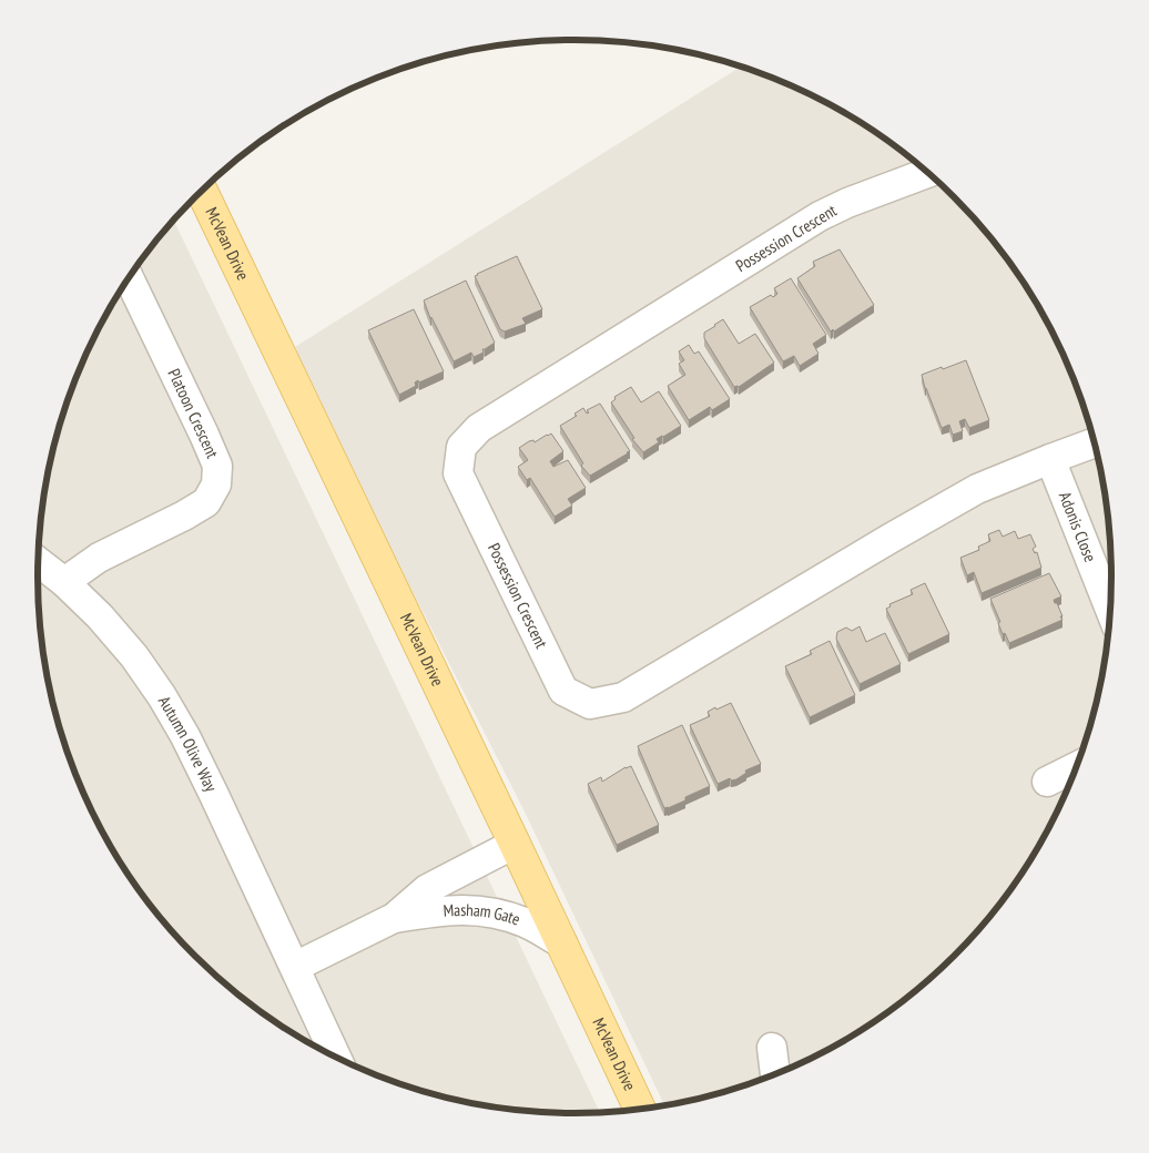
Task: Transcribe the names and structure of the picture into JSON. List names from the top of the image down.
{
  "streets": {
    "main road": ["McVean Drive"],
    "street": [
      "Possession Crescent",
      "Platoon Crescent",
      "Adonis Close",
      "Autumn Olive Way",
      "Masham Gate"
    ]
  },
  "crossings": [
    ["Possession Crescent", "Adonis Close"],
    ["McVean Drive", "Masham Gate"],
    ["Platoon Crescent", "Autumn Olive Way"],
    ["Autumn Olive Way", "Masham Gate"]
  ]
}
